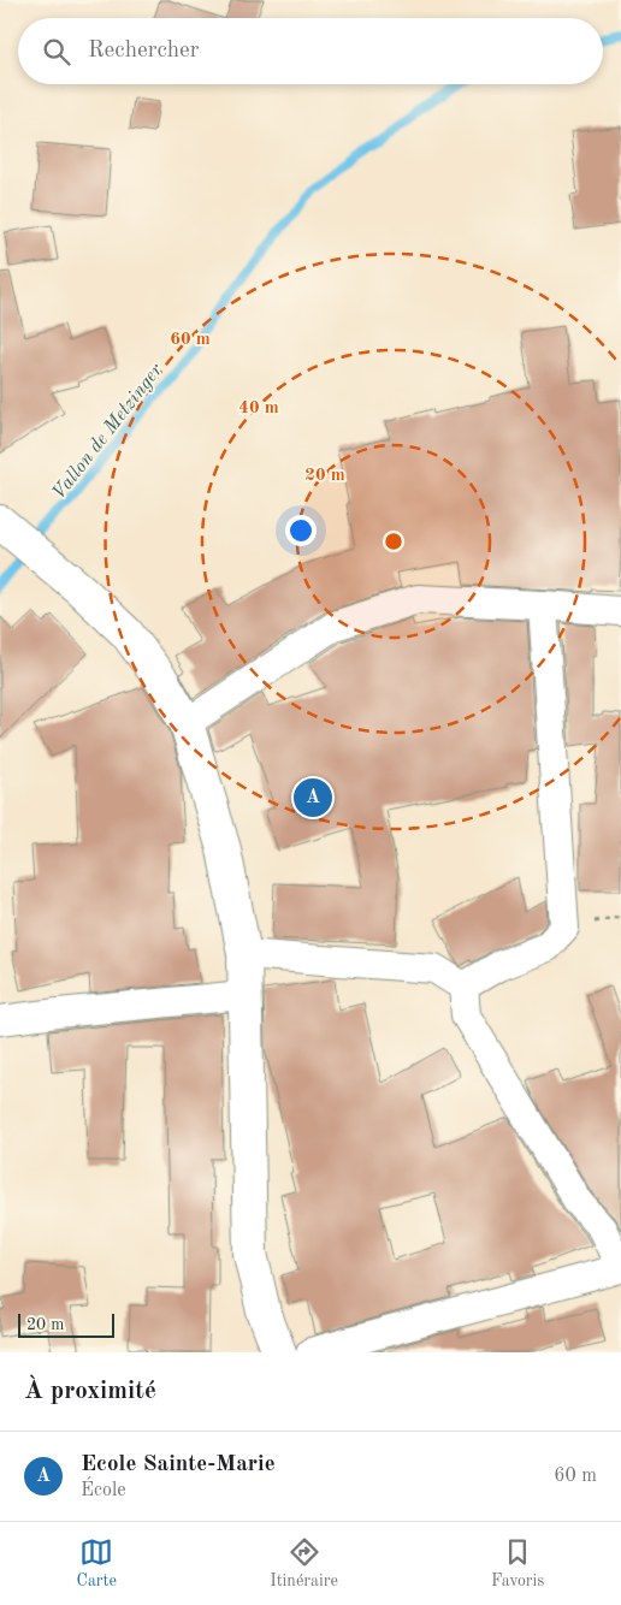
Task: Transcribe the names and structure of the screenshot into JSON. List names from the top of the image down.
{
  "water": ["Vallon de Metzinger"],
  "scale_bar": "20 m",
  "page": {
    "search": "Rechercher",
    "pins": "A",
    "scale": "20 m",
    "heading": "À proximité",
    "list": [
      {
        "mark": "A",
        "name": "Ecole Sainte-Marie",
        "note": "École",
        "value": "60 m"
      }
    ],
    "nav": ["Carte", "Itinéraire", "Favoris"]
  },
  "rings": ["60 m", "40 m", "20 m"]
}
